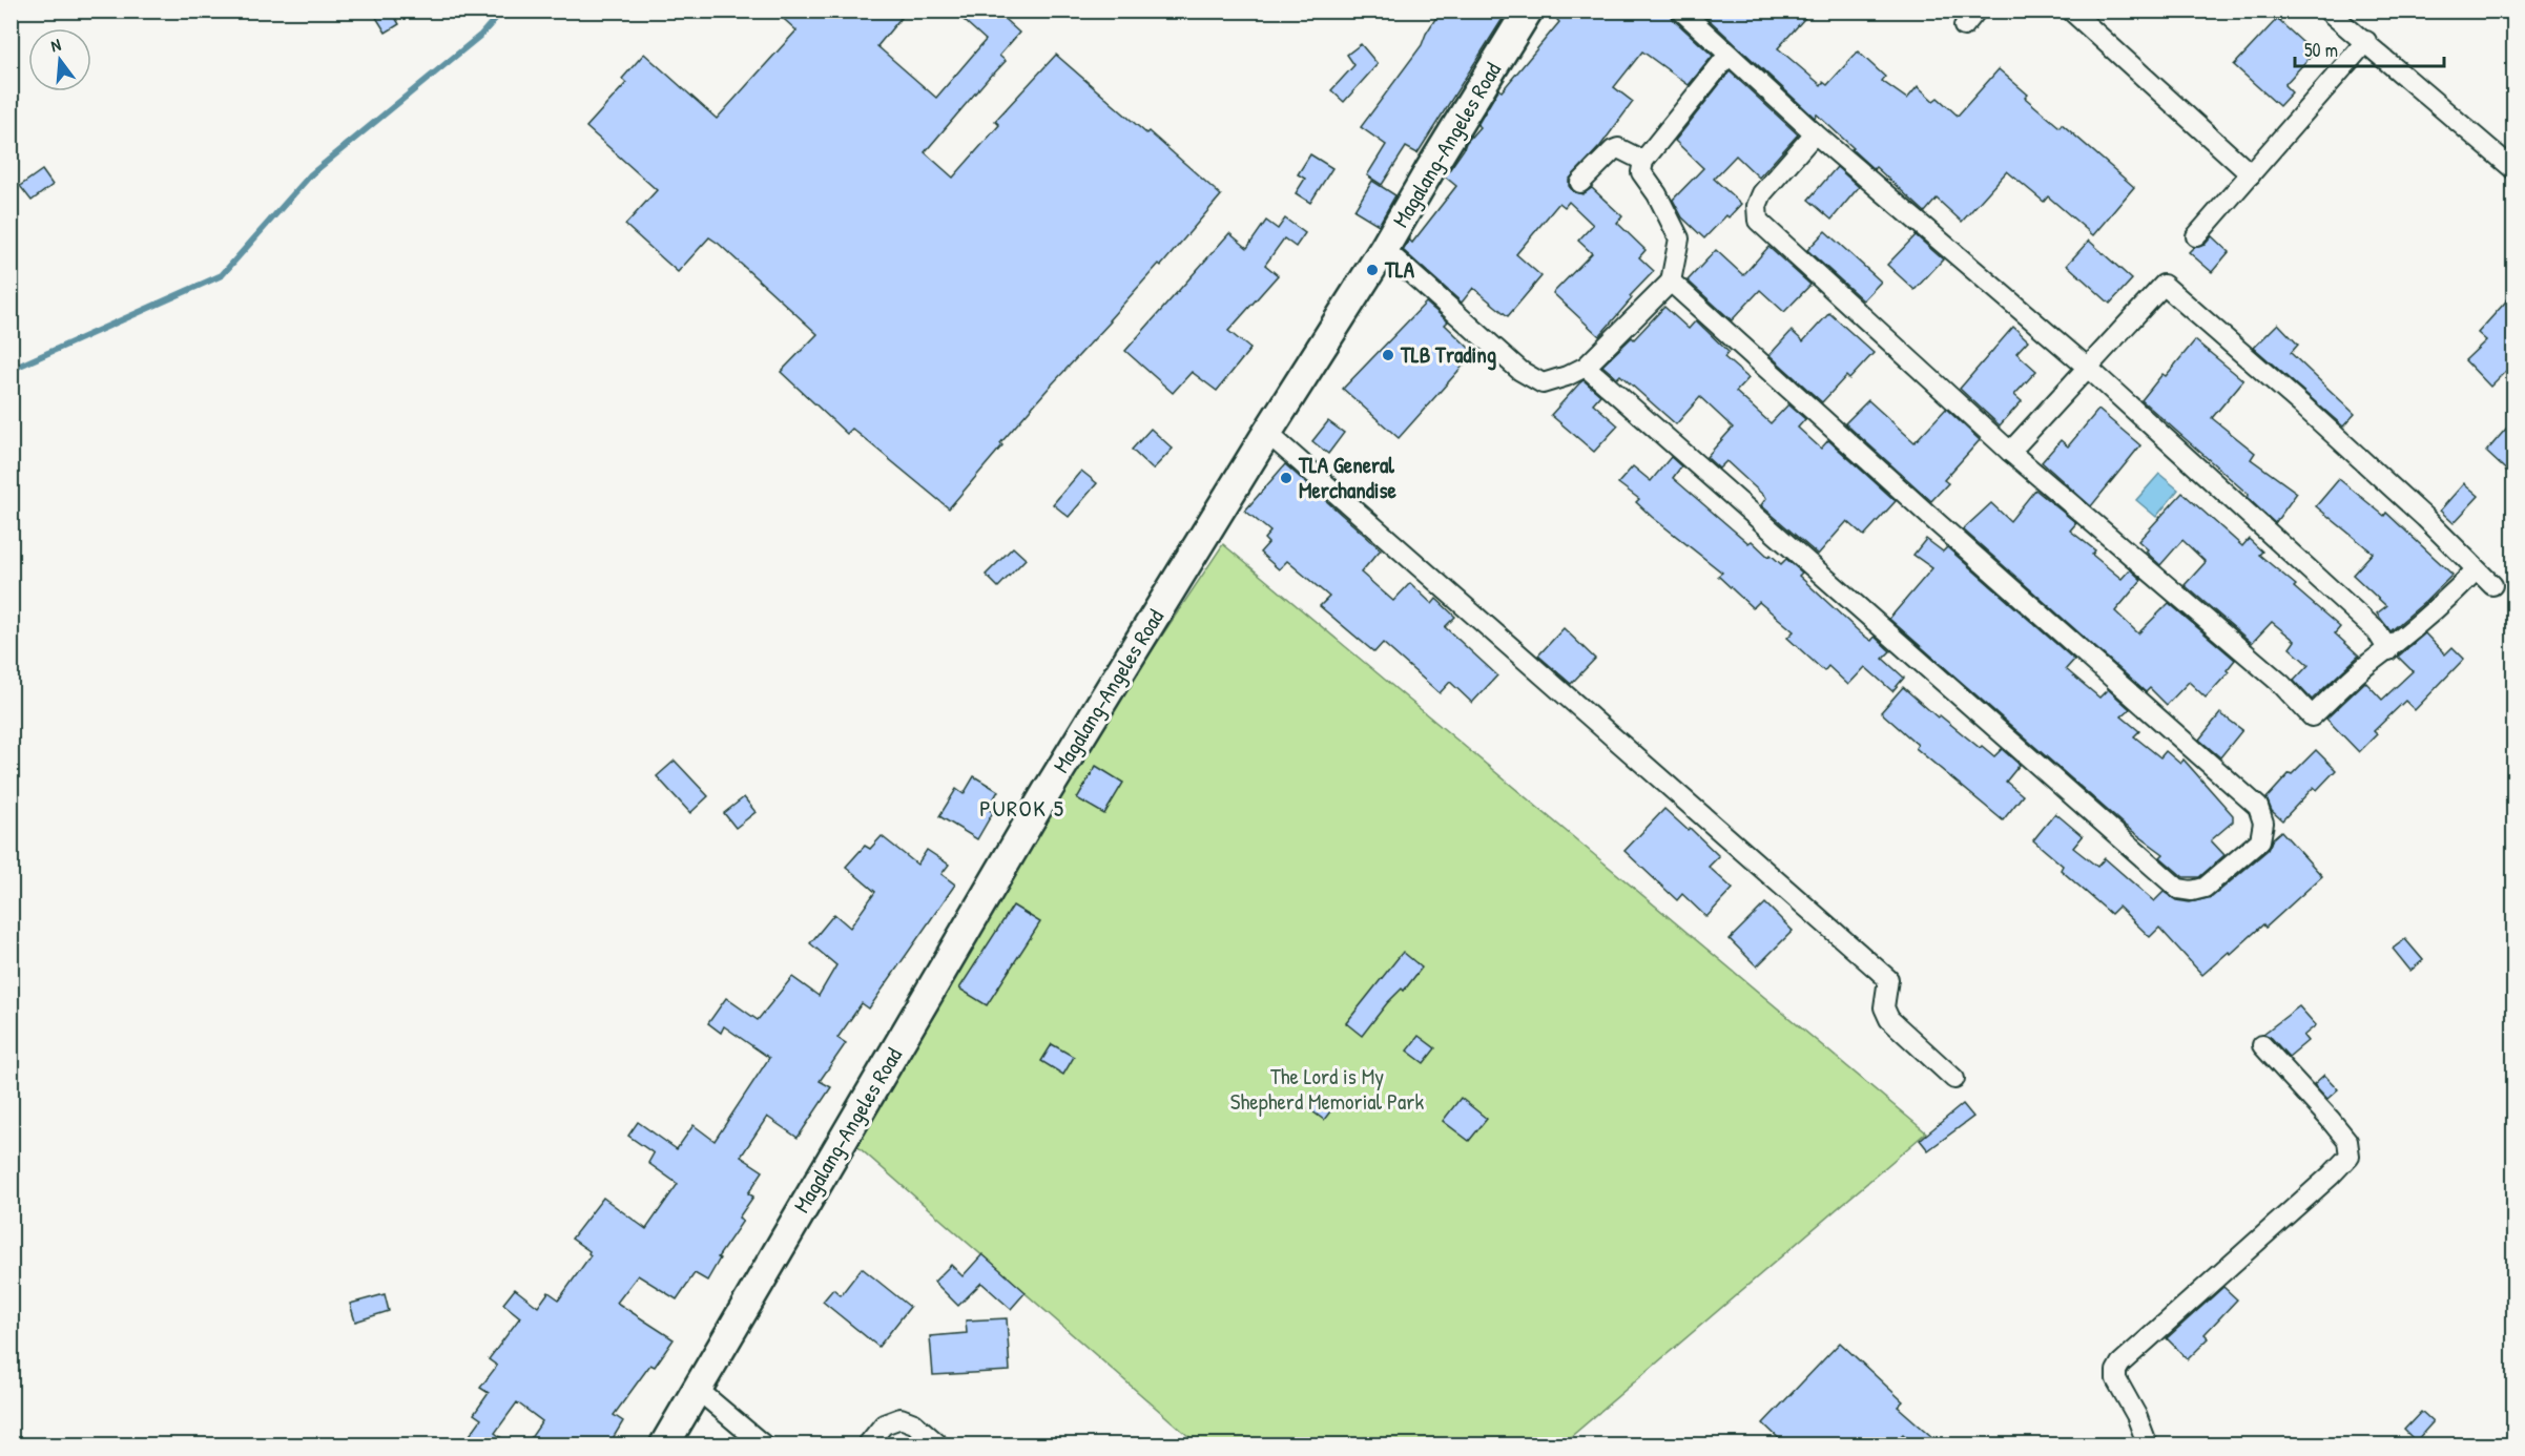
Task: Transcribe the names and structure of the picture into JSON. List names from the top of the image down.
{
  "streets": {
    "main road": ["Magalang-Angeles Road"]
  },
  "districts": ["PUROK 5"],
  "parks": ["The Lord is My Shepherd Memorial Park"],
  "places": ["TLA", "TLB Trading", "TLA General Merchandise"],
  "scale_bar": "50 m",
  "north": "top"
}
